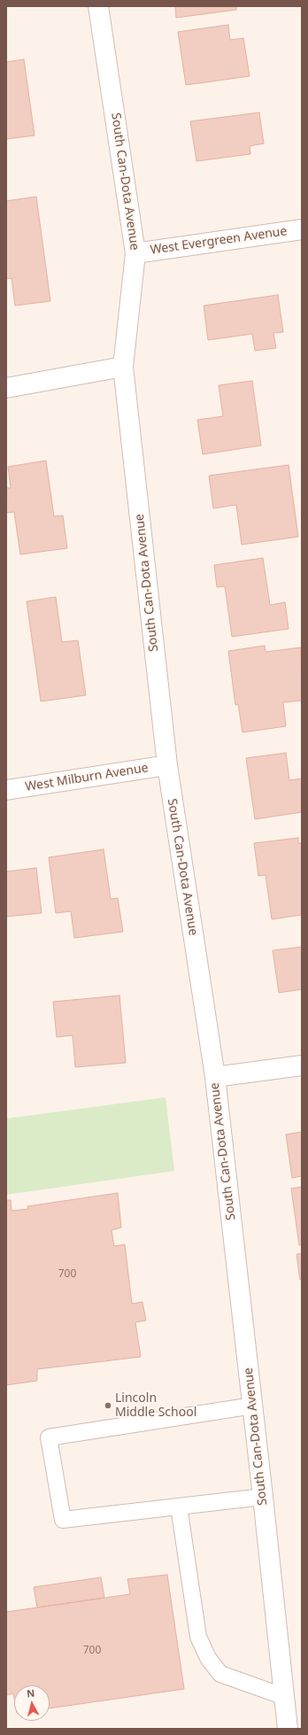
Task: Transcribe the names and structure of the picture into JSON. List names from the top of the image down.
{
  "streets": {
    "street": ["South Can-Dota Avenue", "West Evergreen Avenue", "West Milburn Avenue"]
  },
  "crossings": [
    ["South Can-Dota Avenue", "West Evergreen Avenue"],
    ["South Can-Dota Avenue", "West Milburn Avenue"]
  ],
  "places": ["Lincoln Middle School"],
  "house_numbers": ["700", "700"],
  "north": "top"
}
